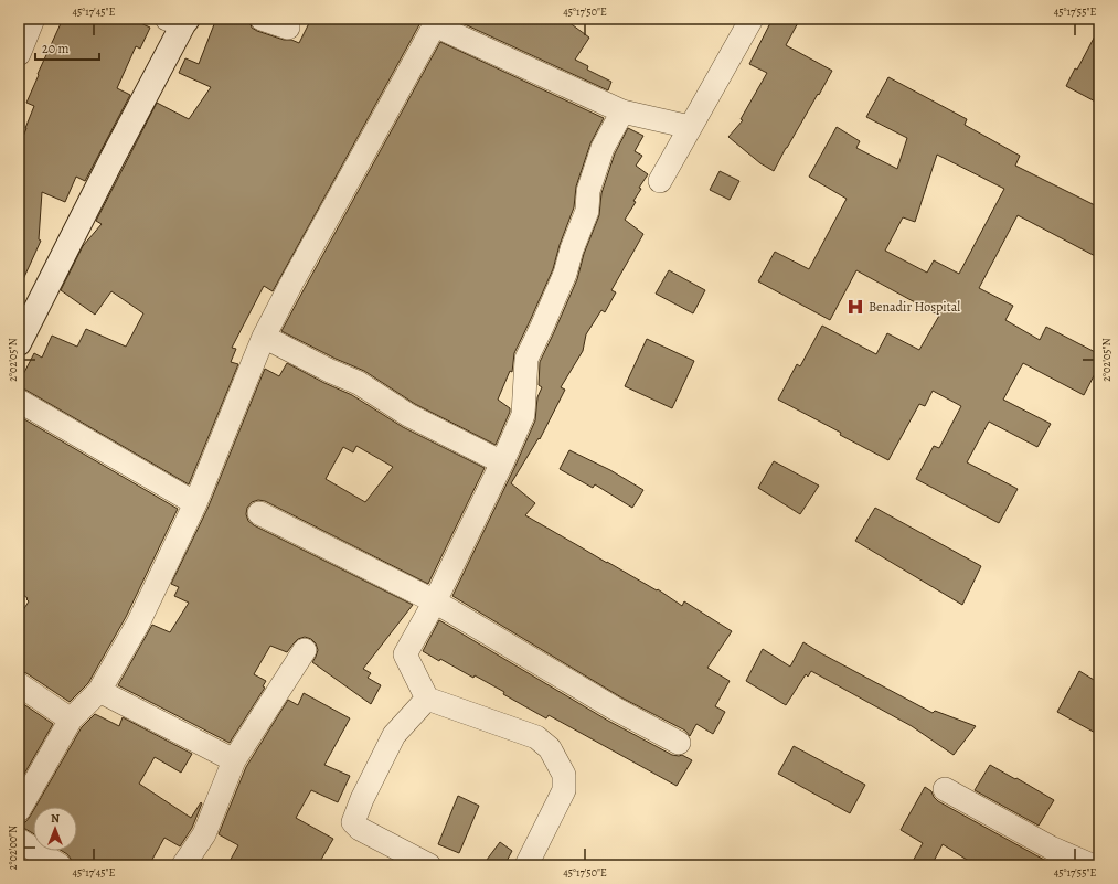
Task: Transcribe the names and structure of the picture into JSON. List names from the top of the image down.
{
  "places": {
    "hospital": ["Benadir Hospital"]
  },
  "scale_bar": "20 m",
  "north": "top",
  "coordinates": [
    "45°17'45\"E",
    "45°17'50\"E",
    "45°17'55\"E",
    "2°02'05\"N",
    "2°02'00\"N"
  ]
}
